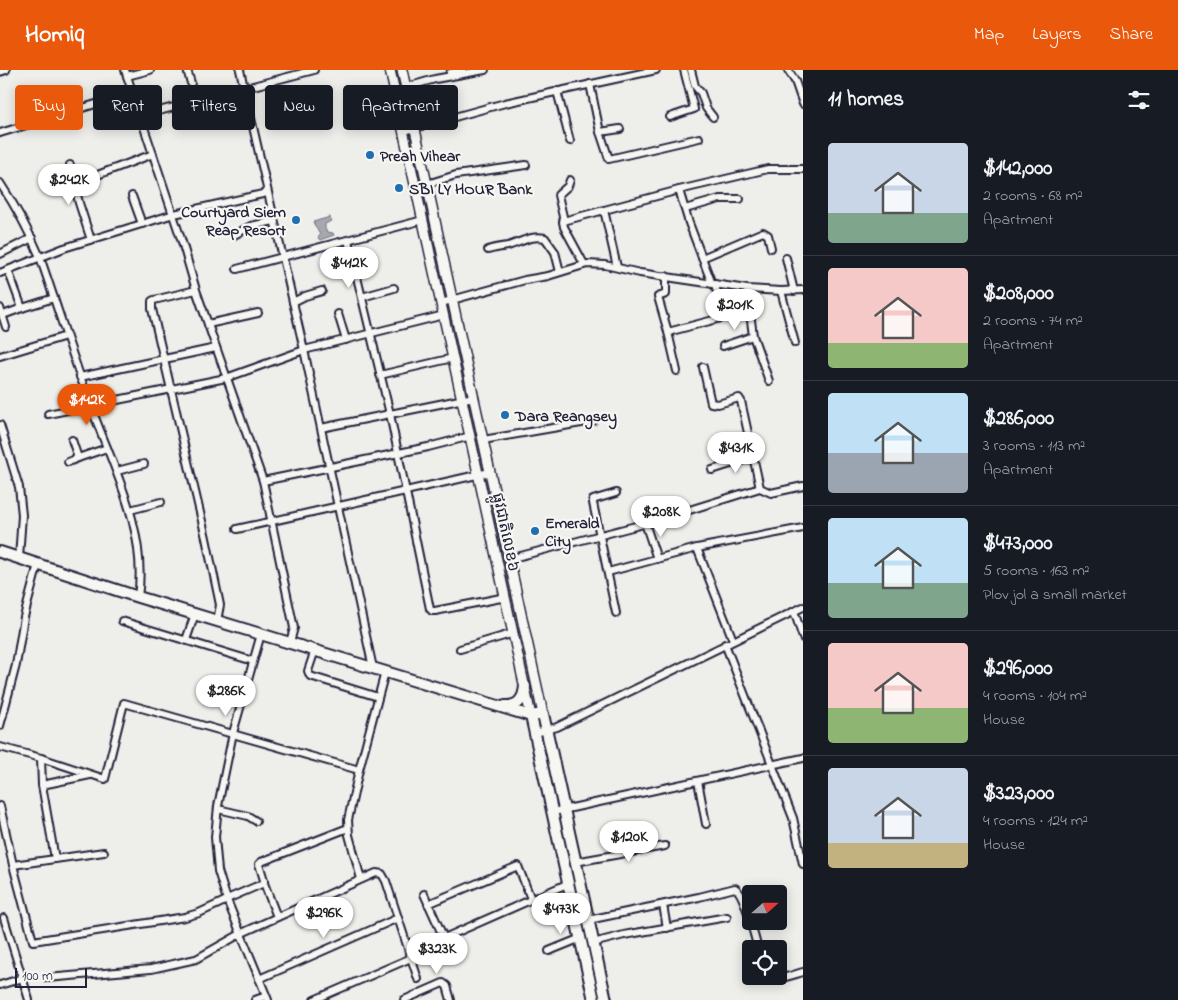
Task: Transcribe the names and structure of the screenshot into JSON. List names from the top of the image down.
{
  "streets": {
    "highway": ["ផ្លូវជាតិលេខ៦"]
  },
  "places": [
    "Preah Vihear",
    "SBI LY HOUR Bank",
    "Courtyard Siem Reap Resort",
    "Dara Reangsey",
    "Emerald City"
  ],
  "scale_bar": "100 m",
  "north": "right",
  "page": {
    "header": "Homiq",
    "nav": ["Map", "Layers", "Share"],
    "heading": "11 homes",
    "chip": [
      "Buy",
      "Rent",
      "Filters",
      "New",
      "Apartment"
    ],
    "list": [
      {
        "name": "$142,000",
        "note": "2 rooms · 68 m² · Apartment"
      },
      {
        "name": "$208,000",
        "note": "2 rooms · 74 m² · Apartment"
      },
      {
        "name": "$286,000",
        "note": "3 rooms · 113 m² · Apartment"
      },
      {
        "name": "$473,000",
        "note": "5 rooms · 163 m² · Plov jol a small market"
      },
      {
        "name": "$296,000",
        "note": "4 rooms · 104 m² · House"
      },
      {
        "name": "$323,000",
        "note": "4 rooms · 124 m² · House"
      }
    ],
    "price": [
      "$242K",
      "$412K",
      "$201K",
      "$142K",
      "$431K",
      "$208K",
      "$286K",
      "$120K",
      "$473K",
      "$296K",
      "$323K"
    ],
    "scale": "100 m"
  }
}
